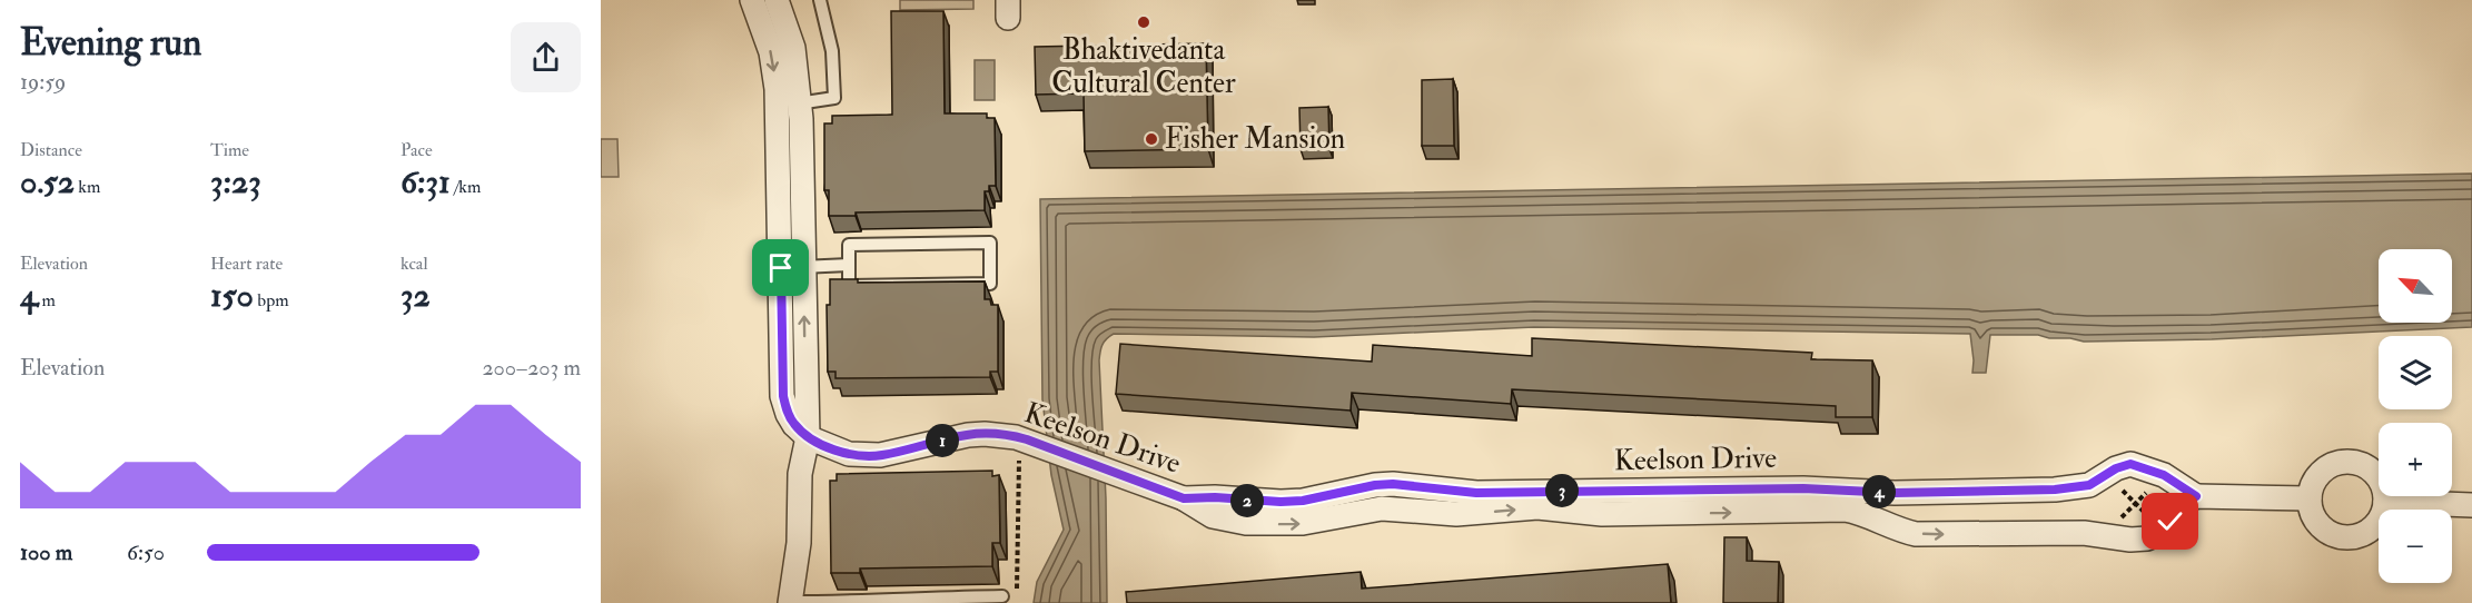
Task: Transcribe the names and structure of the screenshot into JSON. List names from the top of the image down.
{
  "streets": {
    "street": ["Keelson Drive"]
  },
  "places": ["Bhaktivedanta Cultural Center", "Fisher Mansion"],
  "north": "top left",
  "page": {
    "heading": ["Evening run", "19:59"],
    "stats": [
      ["Distance", "0.52 km"],
      ["Time", "3:23"],
      ["Pace", "6:31 /km"],
      ["Elevation", "4 m"],
      ["Heart rate", "150 bpm"],
      ["kcal", "32"]
    ],
    "map_buttons": ["+", "−"],
    "chart": ["Elevation", "200–203 m"],
    "pins": [
      "1",
      "3",
      "4",
      "2"
    ],
    "list": [
      {
        "name": "100 m",
        "note": "6:50"
      }
    ]
  }
}
